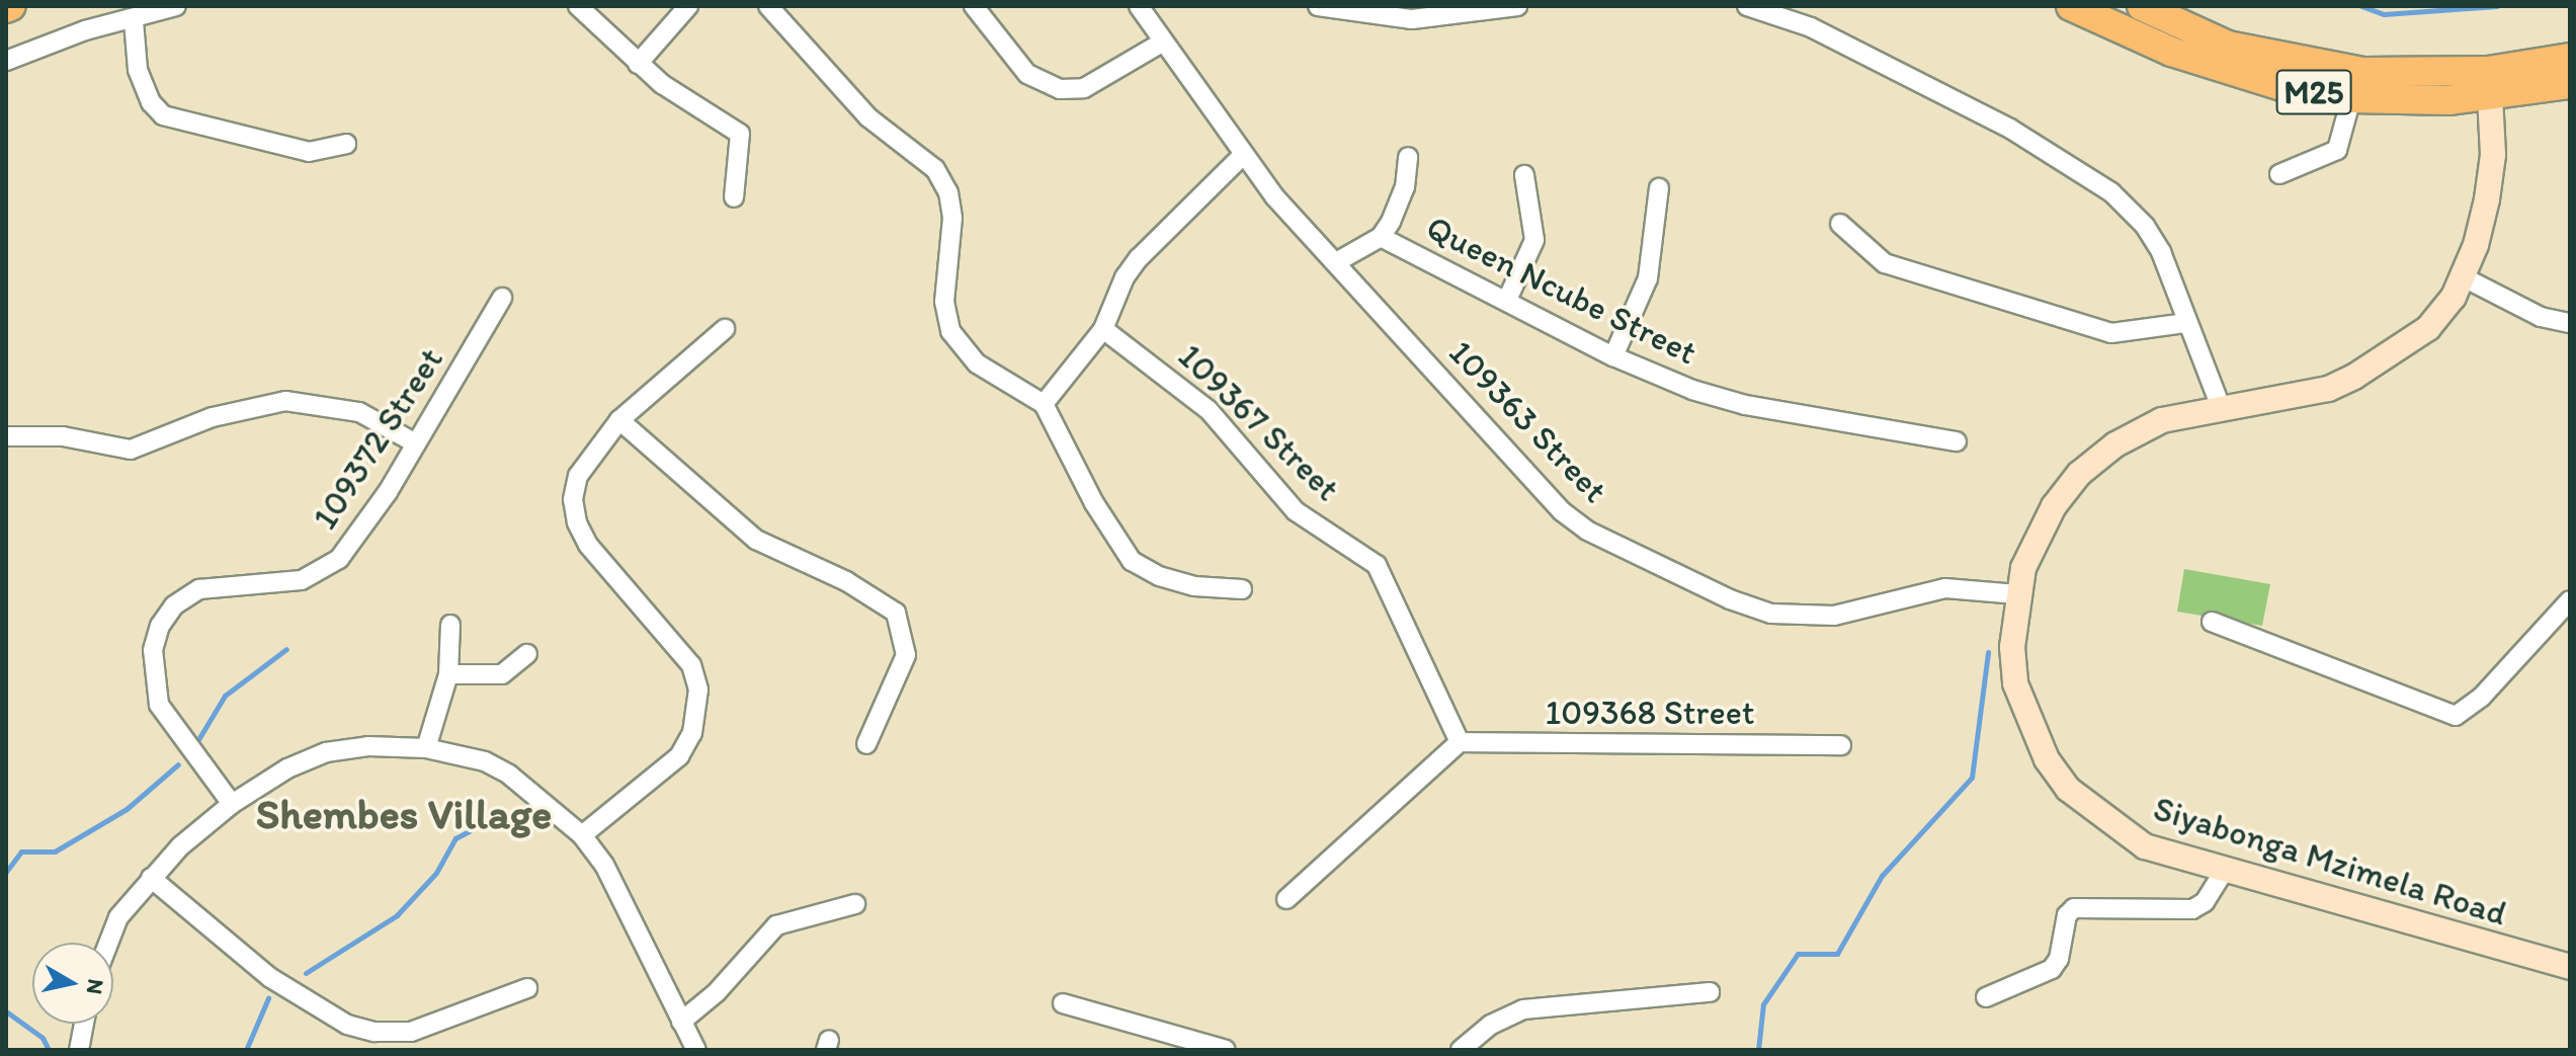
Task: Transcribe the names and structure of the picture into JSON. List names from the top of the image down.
{
  "streets": {
    "main road": ["M25"],
    "street": [
      "Queen Ncube Street",
      "109363 Street",
      "109367 Street",
      "109372 Street",
      "109368 Street",
      "Siyabonga Mzimela Road"
    ]
  },
  "crossings": [
    ["M25", "Siyabonga Mzimela Road"],
    ["Queen Ncube Street", "109363 Street"],
    ["109363 Street", "Siyabonga Mzimela Road"],
    ["109367 Street", "109368 Street"]
  ],
  "districts": ["Shembes Village"],
  "north": "right"
}
